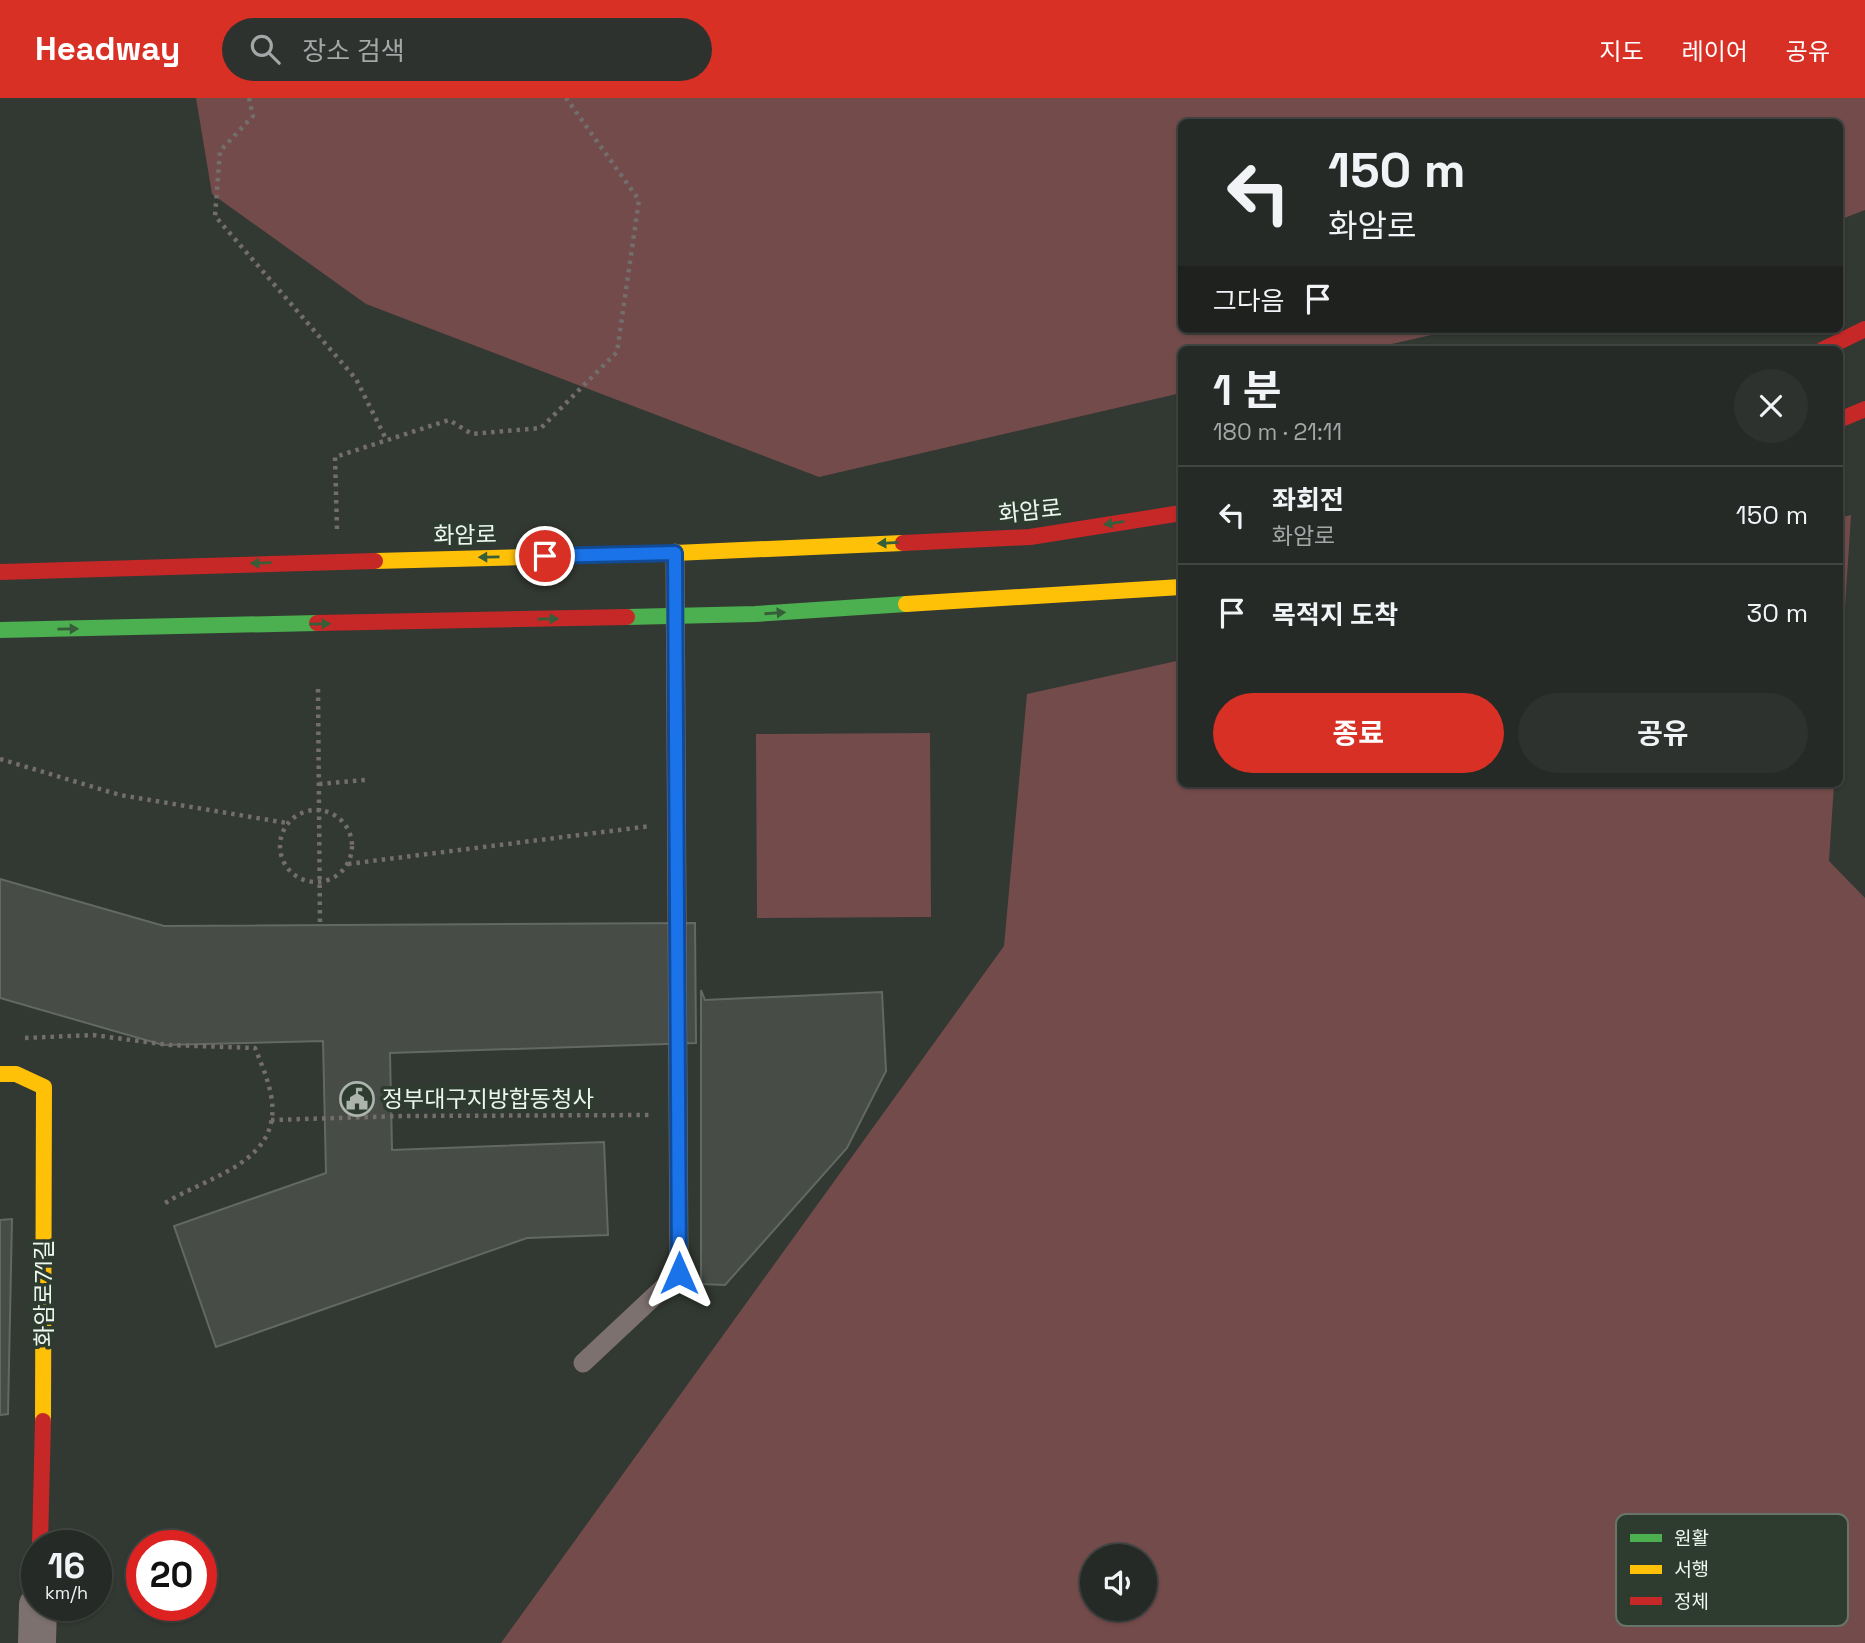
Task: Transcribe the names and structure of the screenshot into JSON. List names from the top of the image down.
{
  "streets": {
    "main road": ["화암로", "화암로71길"]
  },
  "places": {
    "public building": ["정부대구지방합동청사"]
  },
  "legend": ["원활", "서행", "정체"],
  "page": {
    "header": "Headway",
    "search": "장소 검색",
    "nav": ["지도", "레이어", "공유"],
    "turn": ["150 m", "화암로"],
    "then": "그다음",
    "heading": ["1 분", "180 m · 21:11"],
    "list": [
      {
        "name": "좌회전",
        "note": "화암로",
        "value": "150 m"
      },
      {
        "name": "목적지 도착",
        "value": "30 m"
      }
    ],
    "buttons": ["종료", "공유"],
    "speed": "16 km/h",
    "limit": "20"
  }
}
